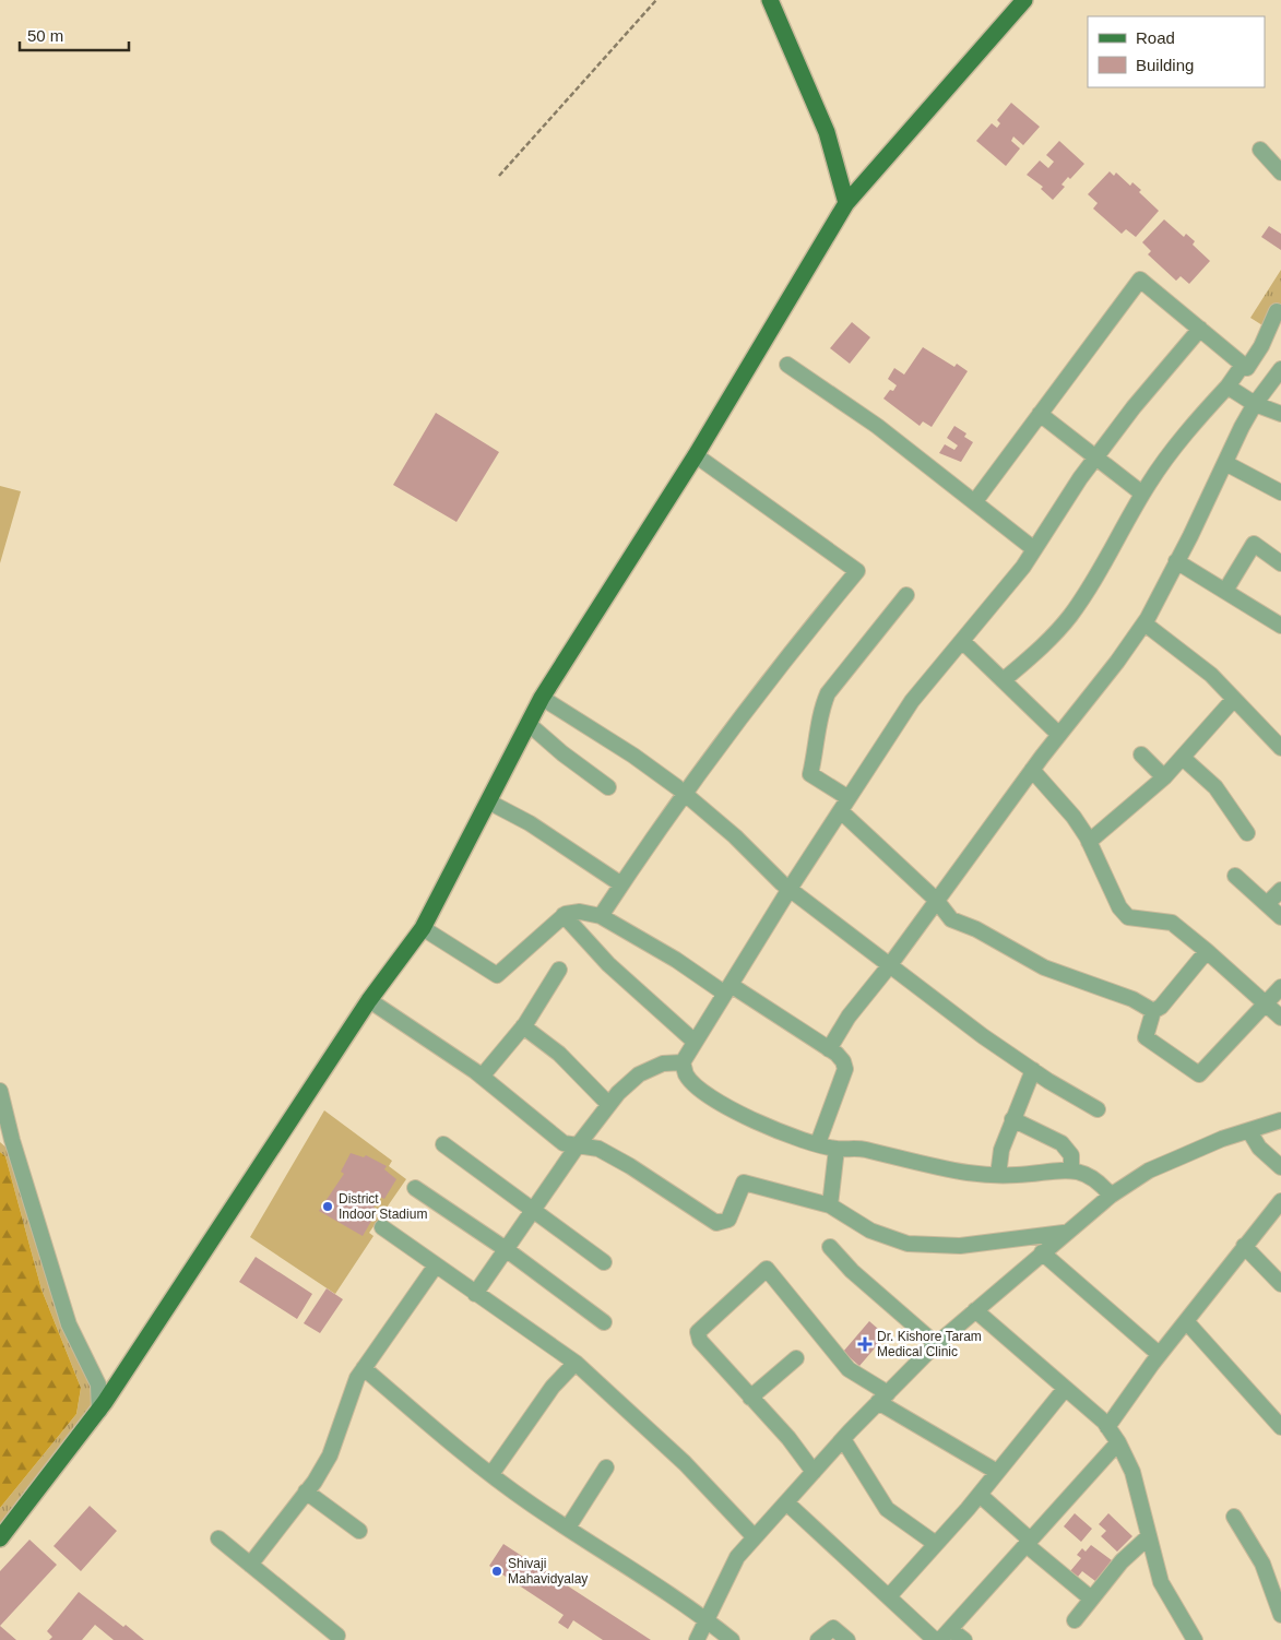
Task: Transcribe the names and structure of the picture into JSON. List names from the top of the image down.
{
  "places": {
    "other": ["District Indoor Stadium", "Shivaji Mahavidyalay"],
    "health": ["Dr. Kishore Taram Medical Clinic"]
  },
  "legend": ["Road", "Building"],
  "scale_bar": "50 m"
}
